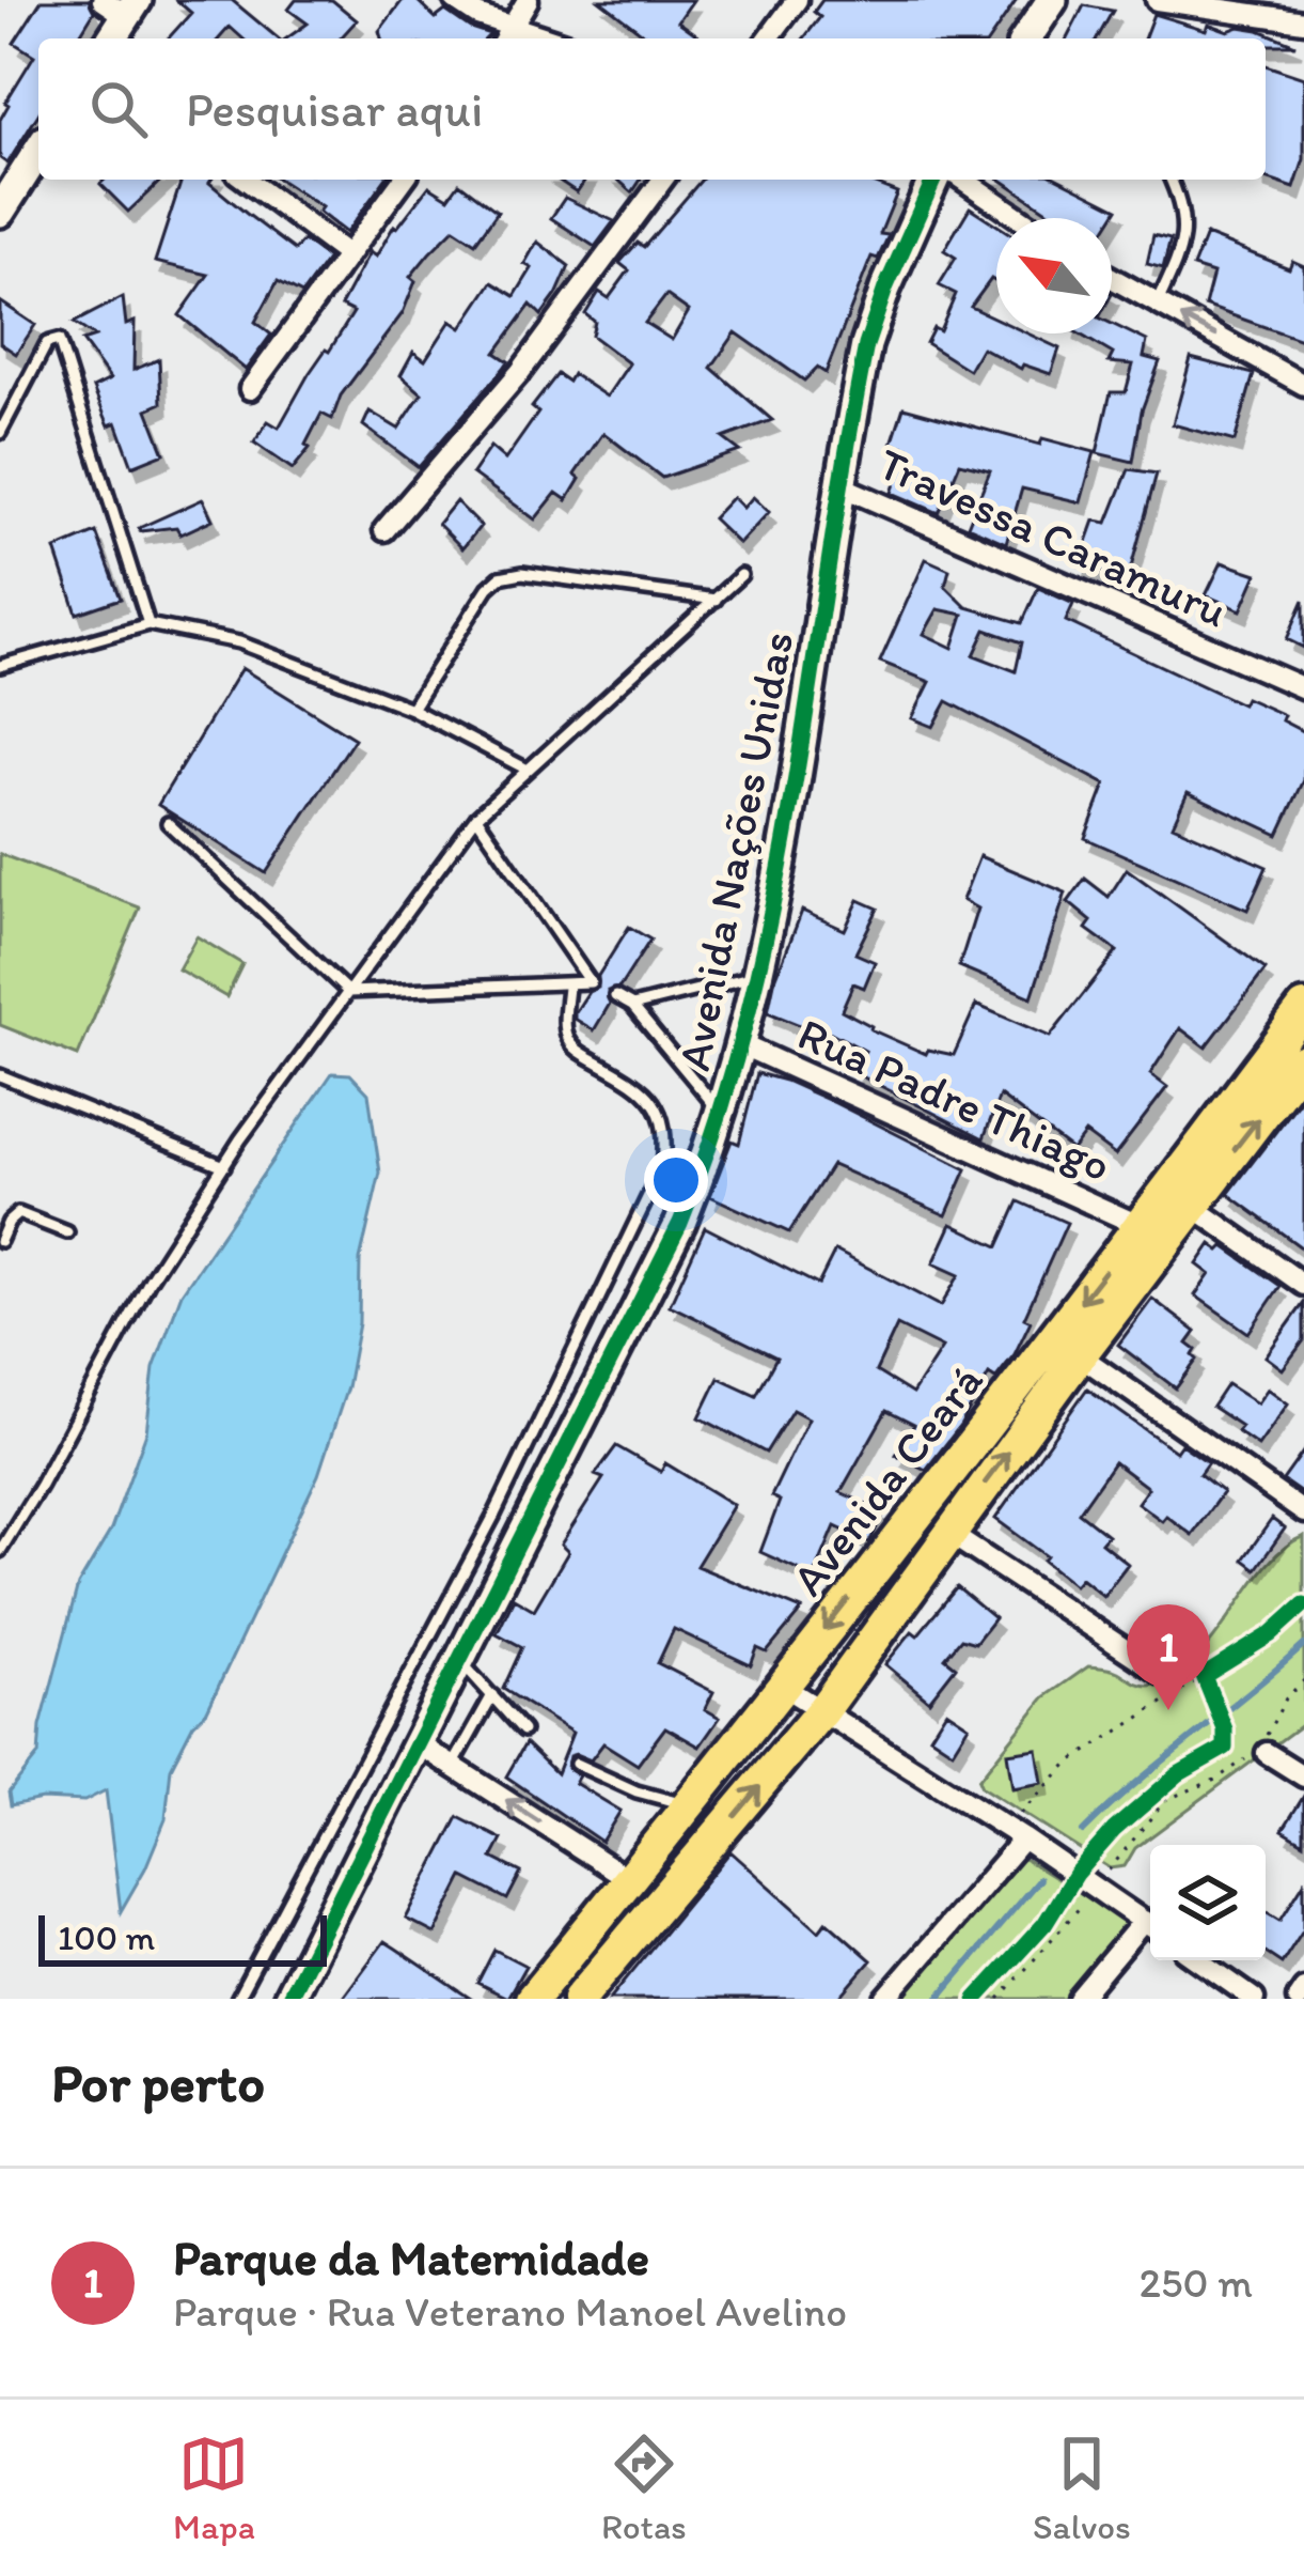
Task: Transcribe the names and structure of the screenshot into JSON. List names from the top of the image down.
{
  "streets": {
    "main road": ["Avenida Ceará"],
    "street": ["Travessa Caramuru", "Avenida Nações Unidas", "Rua Padre Thiago"]
  },
  "crossings": [
    ["Travessa Caramuru", "Avenida Nações Unidas"],
    ["Avenida Nações Unidas", "Rua Padre Thiago"],
    ["Rua Padre Thiago", "Avenida Ceará"]
  ],
  "scale_bar": "100 m",
  "north": "top left",
  "page": {
    "search": "Pesquisar aqui",
    "pins": "1",
    "scale": "100 m",
    "heading": "Por perto",
    "list": [
      {
        "mark": "1",
        "name": "Parque da Maternidade",
        "note": "Parque · Rua Veterano Manoel Avelino",
        "value": "250 m"
      }
    ],
    "nav": ["Mapa", "Rotas", "Salvos"]
  }
}
